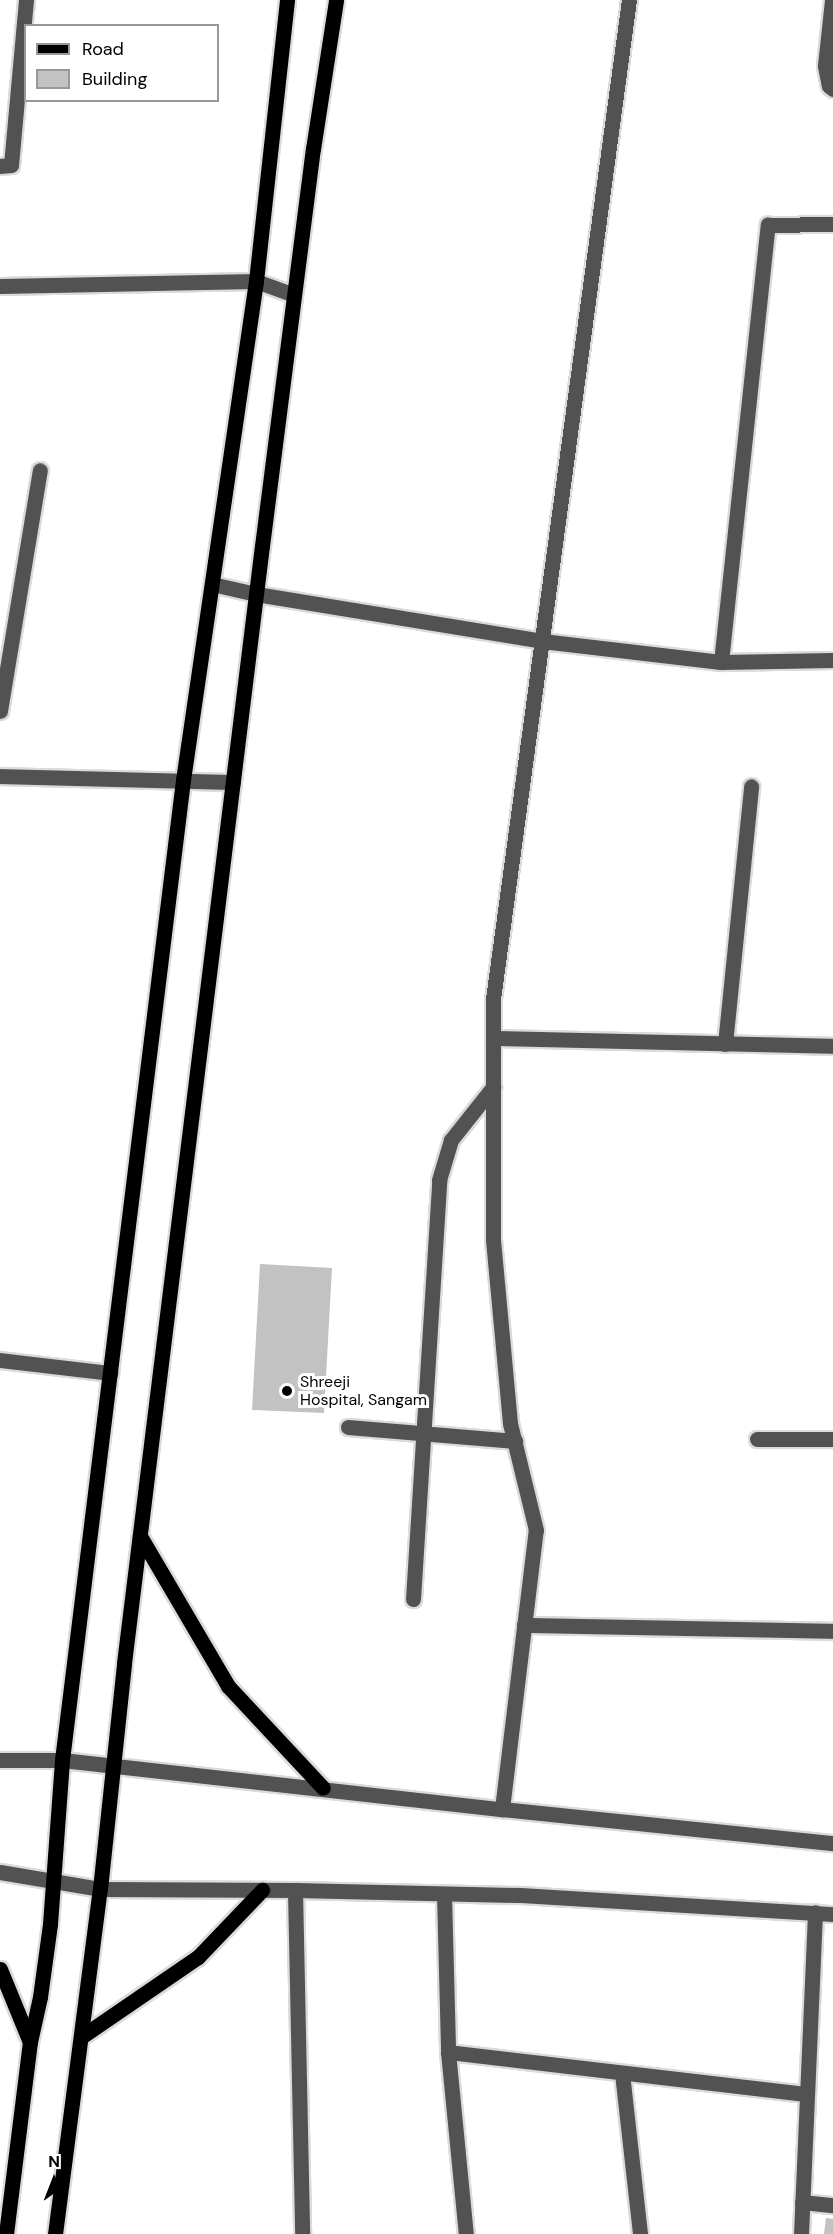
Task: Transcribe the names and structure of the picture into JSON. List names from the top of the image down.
{
  "places": ["Shreeji Hospital, Sangam"],
  "legend": ["Road", "Building"],
  "north": "top"
}
